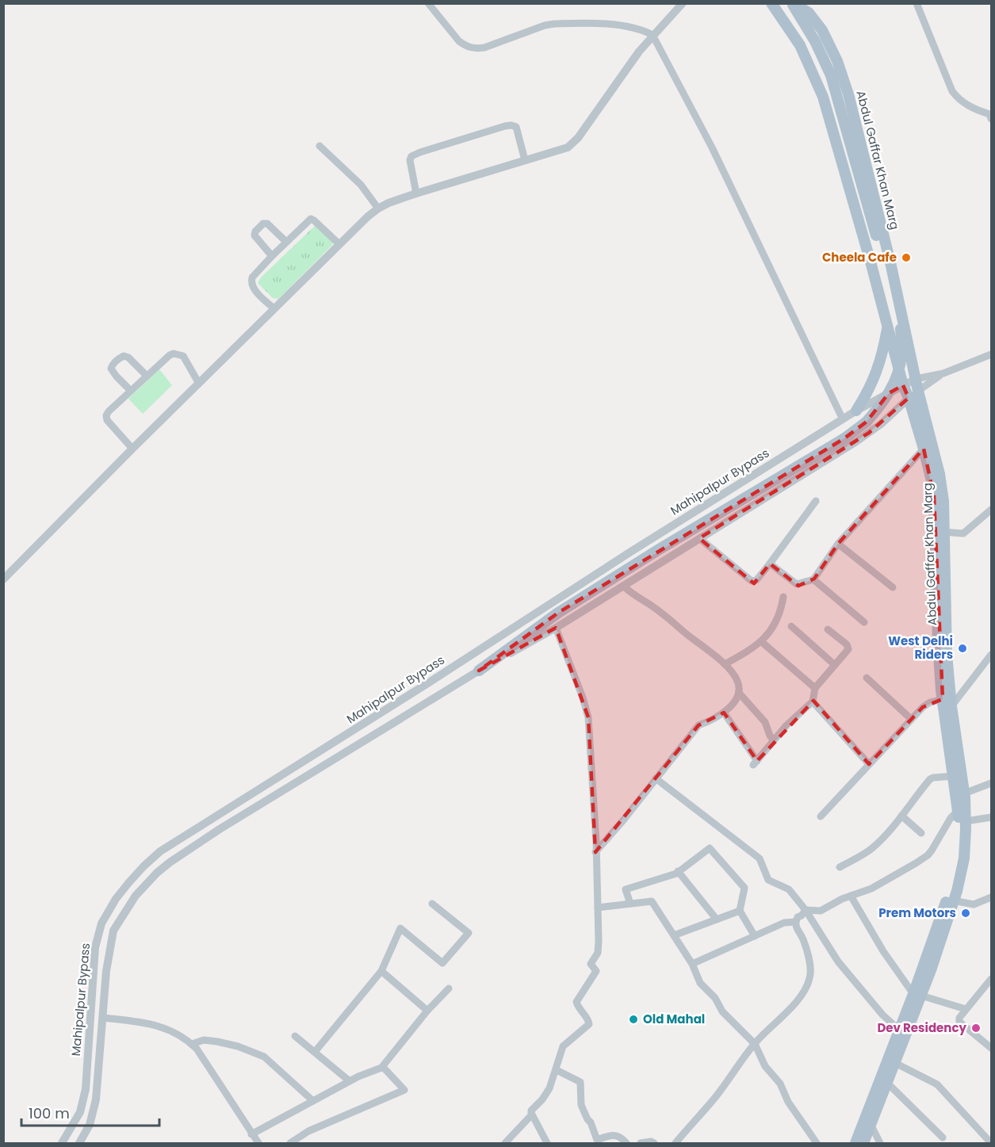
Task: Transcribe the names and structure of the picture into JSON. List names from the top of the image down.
{
  "streets": {
    "main road": ["Abdul Gaffar Khan Marg"],
    "street": ["Mahipalpur Bypass"]
  },
  "crossings": [
    ["Abdul Gaffar Khan Marg", "Mahipalpur Bypass"]
  ],
  "places": [
    "Cheela Cafe",
    "West Delhi Riders",
    "Prem Motors",
    "Old Mahal",
    "Dev Residency"
  ],
  "scale_bar": "100 m"
}
